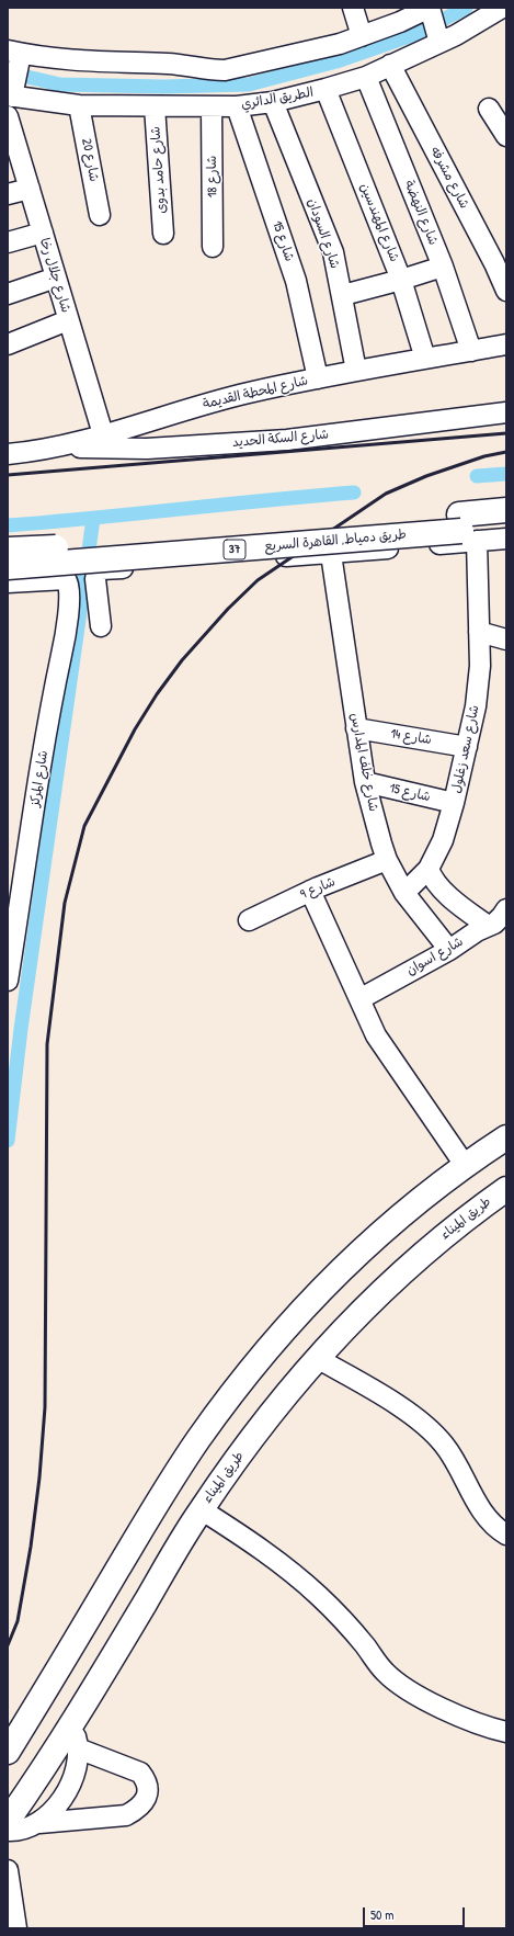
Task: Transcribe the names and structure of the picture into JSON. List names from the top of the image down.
{
  "streets": {
    "highway": ["طريق دمياط, القاهرة السريع", "37", "طريق الميناء"],
    "street": [
      "الطريق الدائري",
      "شارع 20",
      "شارع حامد بدوى",
      "شارع 18",
      "شارع مشرفه",
      "شارع النهضة",
      "شارع المهندسين",
      "شارع السودان",
      "شارع 15",
      "شارع جلال رخا",
      "شارع المحطة القديمة",
      "شارع السكة الحديد",
      "شارع 14",
      "شارع سعد زغلول",
      "شارع خلف المدارس",
      "شارع المركز",
      "شارع 9",
      "شارع اسوان"
    ]
  },
  "crossings": [
    ["الطريق الدائري", "شارع 20"],
    ["الطريق الدائري", "شارع حامد بدوى"],
    ["الطريق الدائري", "شارع 18"],
    ["الطريق الدائري", "شارع مشرفه"],
    ["الطريق الدائري", "شارع النهضة"],
    ["الطريق الدائري", "شارع المهندسين"],
    ["الطريق الدائري", "شارع السودان"],
    ["الطريق الدائري", "شارع 15"],
    ["شارع النهضة", "شارع المحطة القديمة"],
    ["شارع المهندسين", "شارع المحطة القديمة"],
    ["شارع السودان", "شارع المحطة القديمة"],
    ["شارع 15", "شارع المحطة القديمة"],
    ["شارع 15", "شارع سعد زغلول"],
    ["شارع 15", "شارع خلف المدارس"],
    ["شارع جلال رخا", "شارع المحطة القديمة"],
    ["شارع المحطة القديمة", "شارع السكة الحديد"],
    ["طريق دمياط, القاهرة السريع", "شارع سعد زغلول"],
    ["شارع 14", "شارع سعد زغلول"],
    ["شارع 14", "شارع خلف المدارس"],
    ["شارع سعد زغلول", "شارع خلف المدارس"],
    ["شارع خلف المدارس", "شارع 9"],
    ["شارع خلف المدارس", "شارع اسوان"]
  ],
  "scale_bar": "50 m"
}
